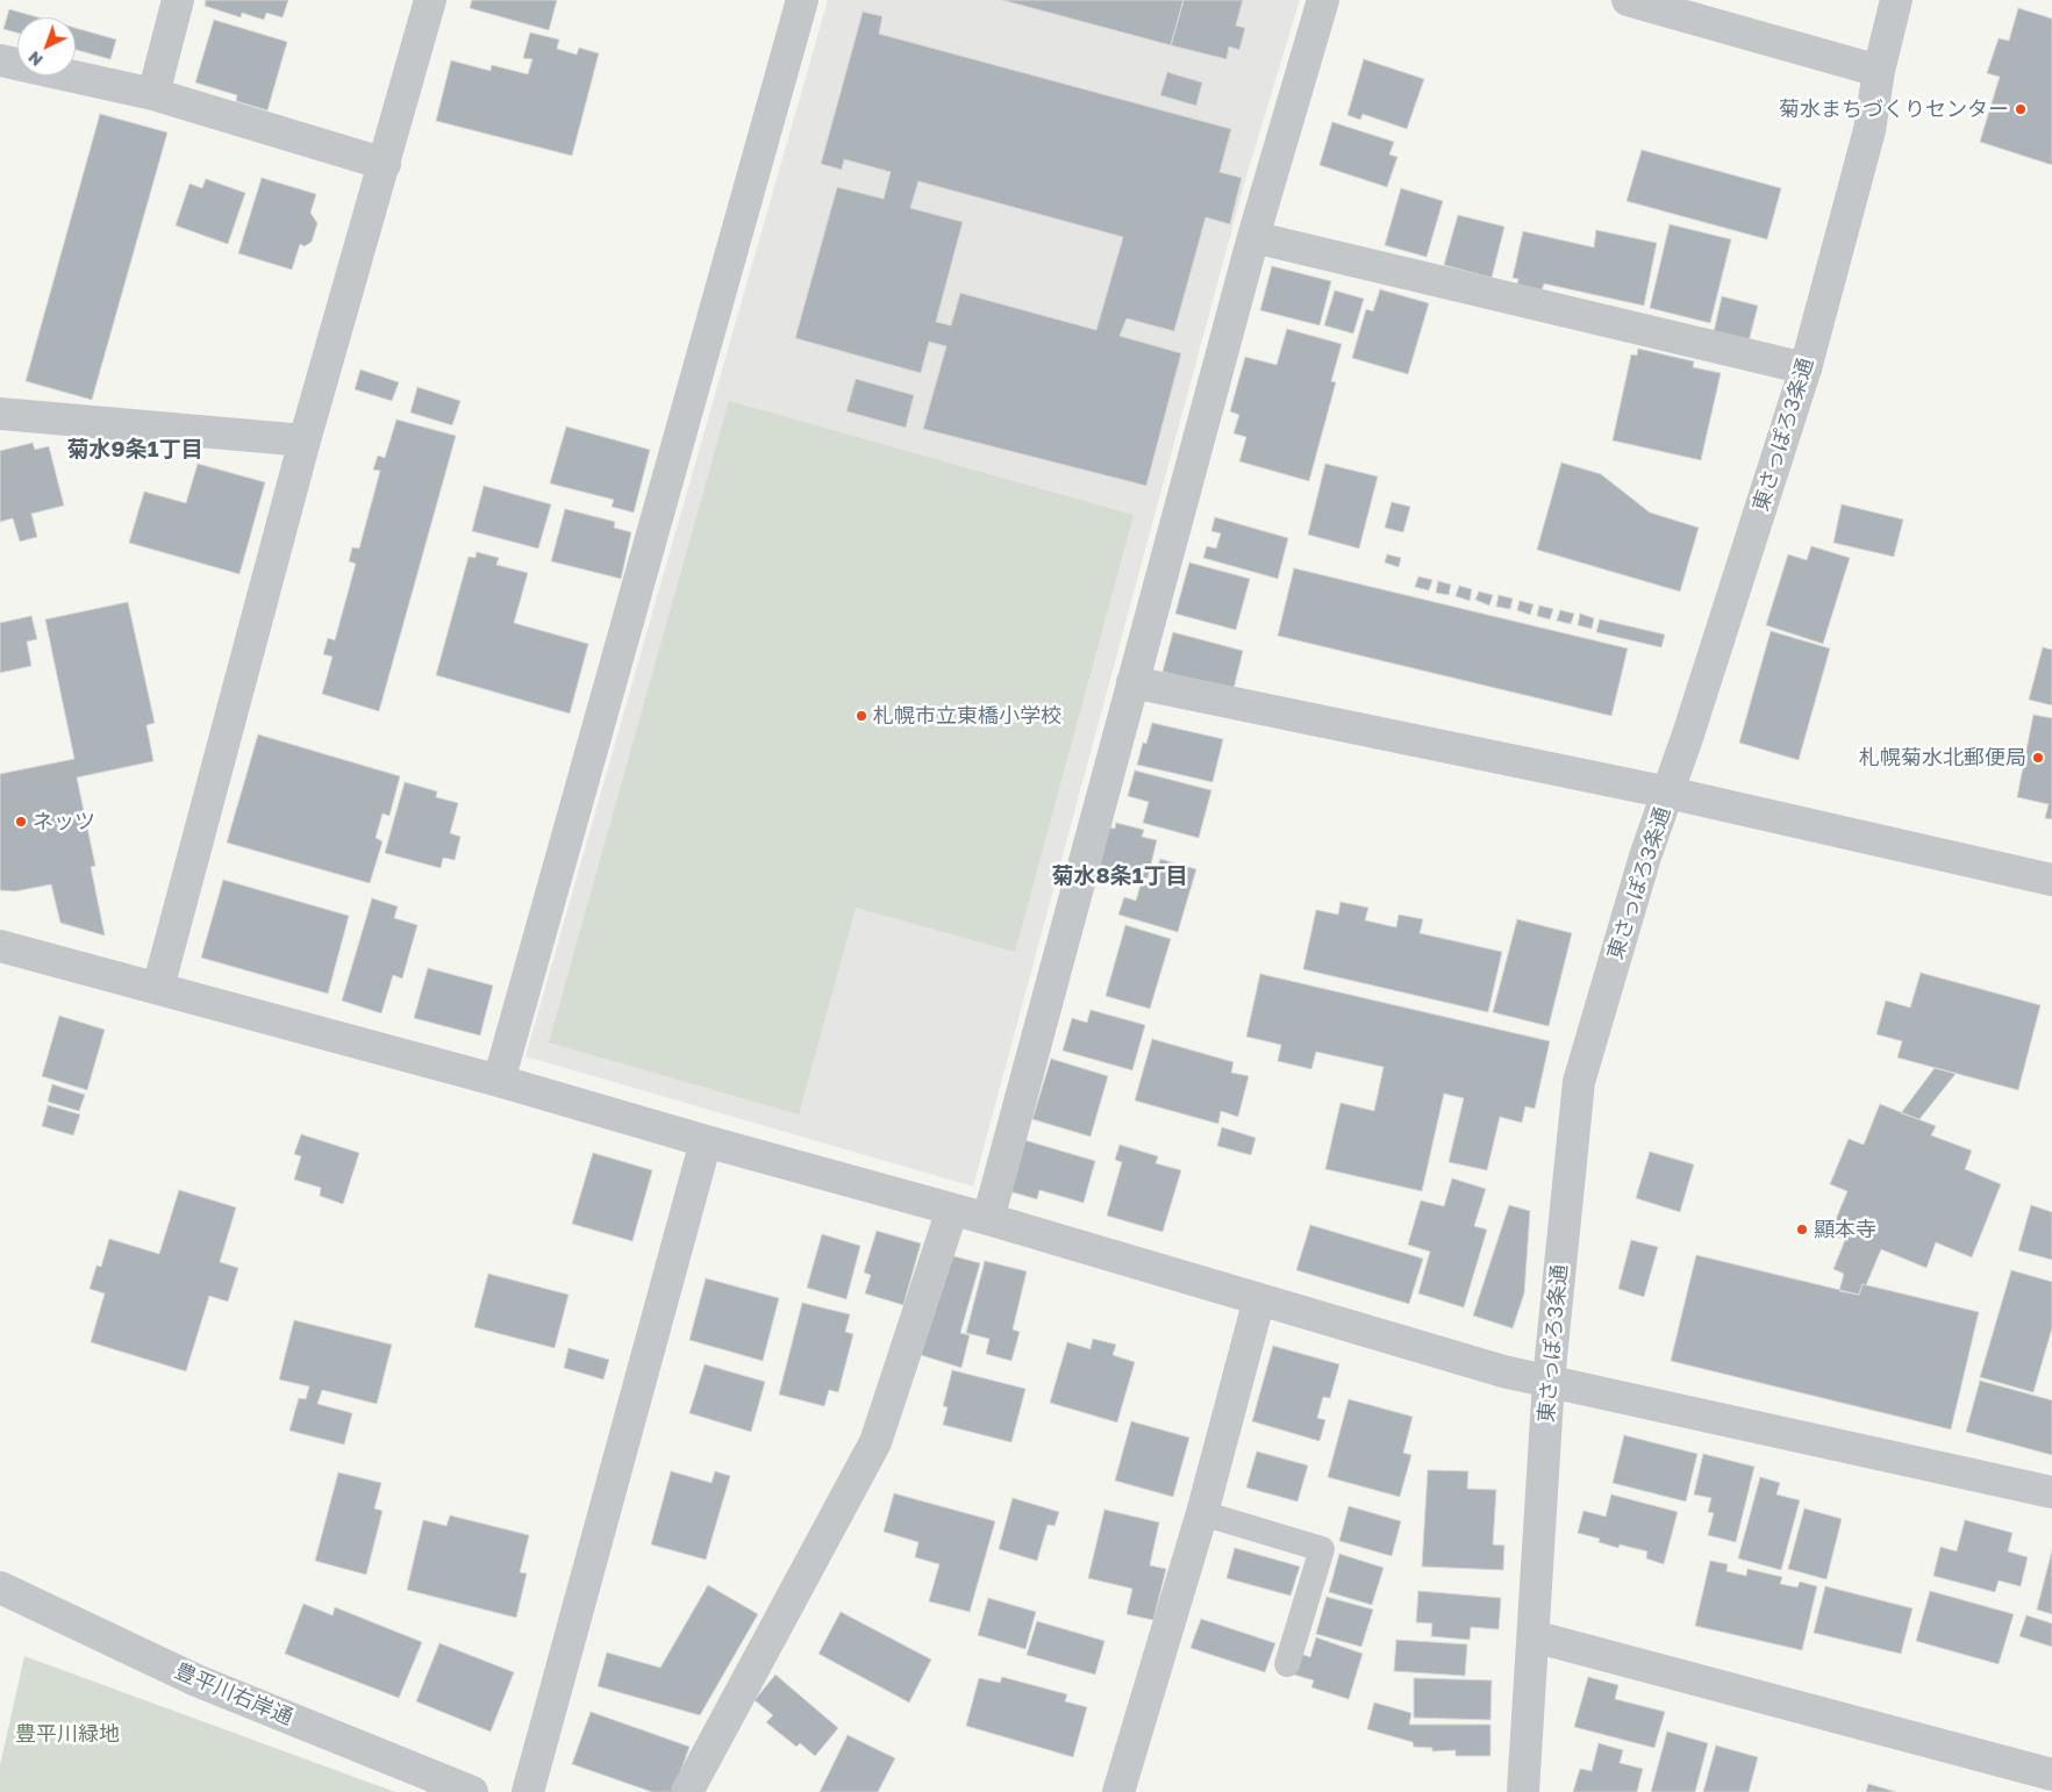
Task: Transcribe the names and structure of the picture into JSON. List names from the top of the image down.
{
  "streets": {
    "street": ["東さっぽろ3条通", "豊平川右岸通"]
  },
  "districts": ["菊水9条1丁目", "菊水8条1丁目"],
  "parks": ["豊平川緑地"],
  "places": [
    "菊水まちづくりセンター",
    "札幌市立東橋小学校",
    "札幌菊水北郵便局",
    "ネッツ",
    "顯本寺"
  ],
  "north": "bottom left"
}
